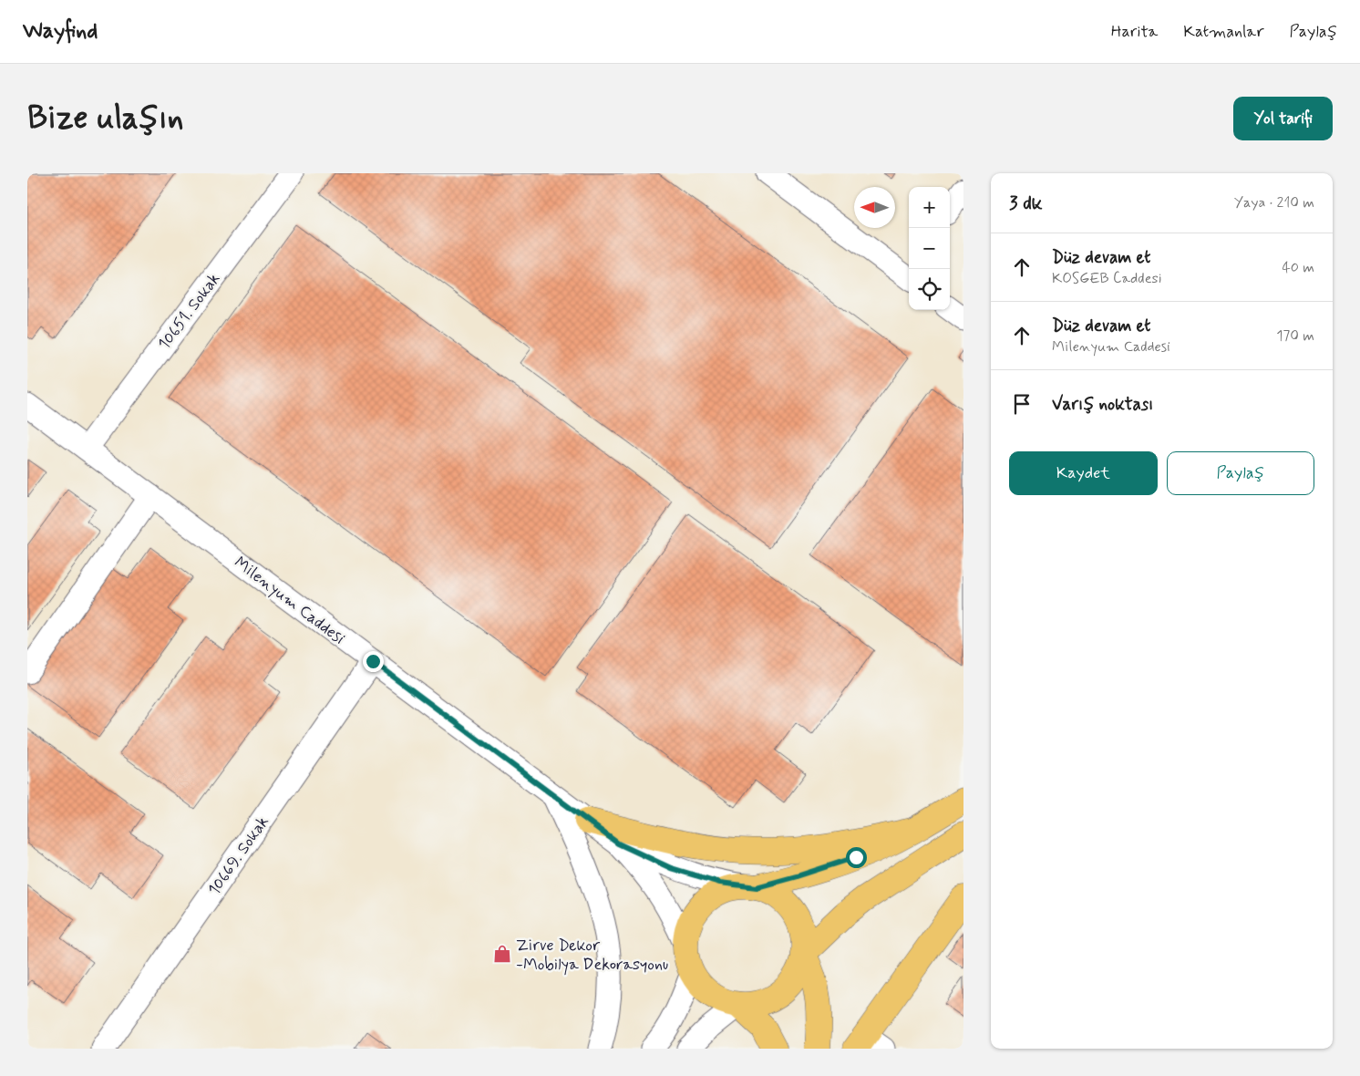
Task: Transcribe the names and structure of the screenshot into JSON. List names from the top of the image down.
{
  "streets": {
    "street": ["10651. Sokak", "Milenyum Caddesi", "10669. Sokak"]
  },
  "crossings": [
    ["10651. Sokak", "Milenyum Caddesi"],
    ["Milenyum Caddesi", "10669. Sokak"]
  ],
  "places": {
    "shop": ["Zirve Dekor -Mobilya Dekorasyonu"]
  },
  "north": "left",
  "page": {
    "header": "Wayfind",
    "nav": ["Harita", "Katmanlar", "Paylaş"],
    "buttons": [
      "Yol tarifi",
      ["Kaydet", "Paylaş"]
    ],
    "title": "Bize ulaşın",
    "heading": ["3 dk", "Yaya · 210 m"],
    "map_buttons": ["+", "−"],
    "list": [
      ["Düz devam et", "KOSGEB Caddesi", "40 m"],
      ["Düz devam et", "Milenyum Caddesi", "170 m"],
      "Varış noktası"
    ]
  }
}
